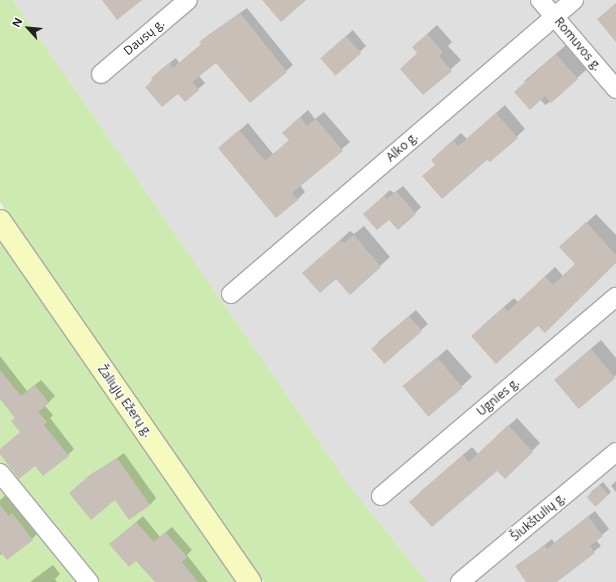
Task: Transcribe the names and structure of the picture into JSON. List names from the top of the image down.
{
  "streets": {
    "main road": ["Žaliųjų Ežerų g."],
    "street": [
      "Dausų g.",
      "Romuvos g.",
      "Alko g.",
      "Ugnies g.",
      "Šiukštulių g."
    ]
  },
  "crossings": [
    ["Romuvos g.", "Alko g."]
  ],
  "north": "top left"
}
